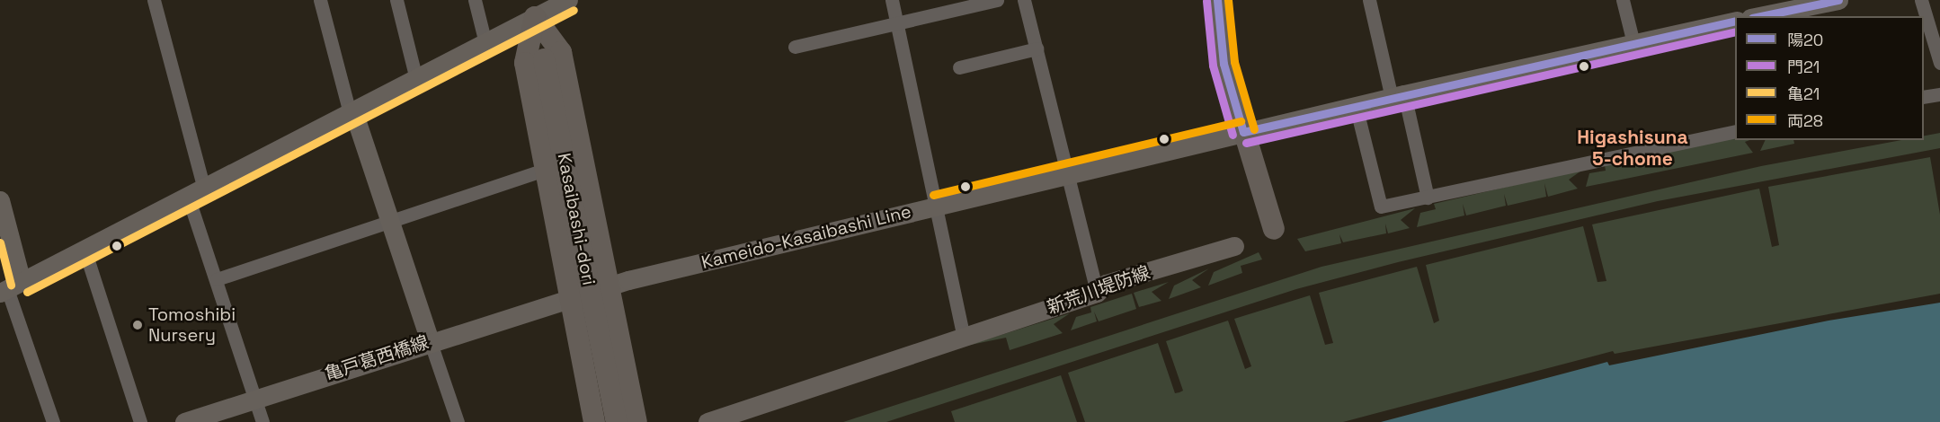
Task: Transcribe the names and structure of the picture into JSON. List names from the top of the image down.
{
  "streets": {
    "main road": [
      "Kasaibashi-dori",
      "Kameido-Kasaibashi Line",
      "新荒川堤防線",
      "亀戸葛西橋線"
    ]
  },
  "crossings": [
    ["Kameido-Kasaibashi Line", "亀戸葛西橋線"]
  ],
  "districts": ["Higashisuna 5-chome"],
  "places": ["Tomoshibi Nursery"],
  "lines": [
    "transit line 陽20",
    "transit line 両28",
    "transit line 門21",
    "transit line 亀21"
  ],
  "legend": [
    "陽20",
    "門21",
    "亀21",
    "両28"
  ]
}
